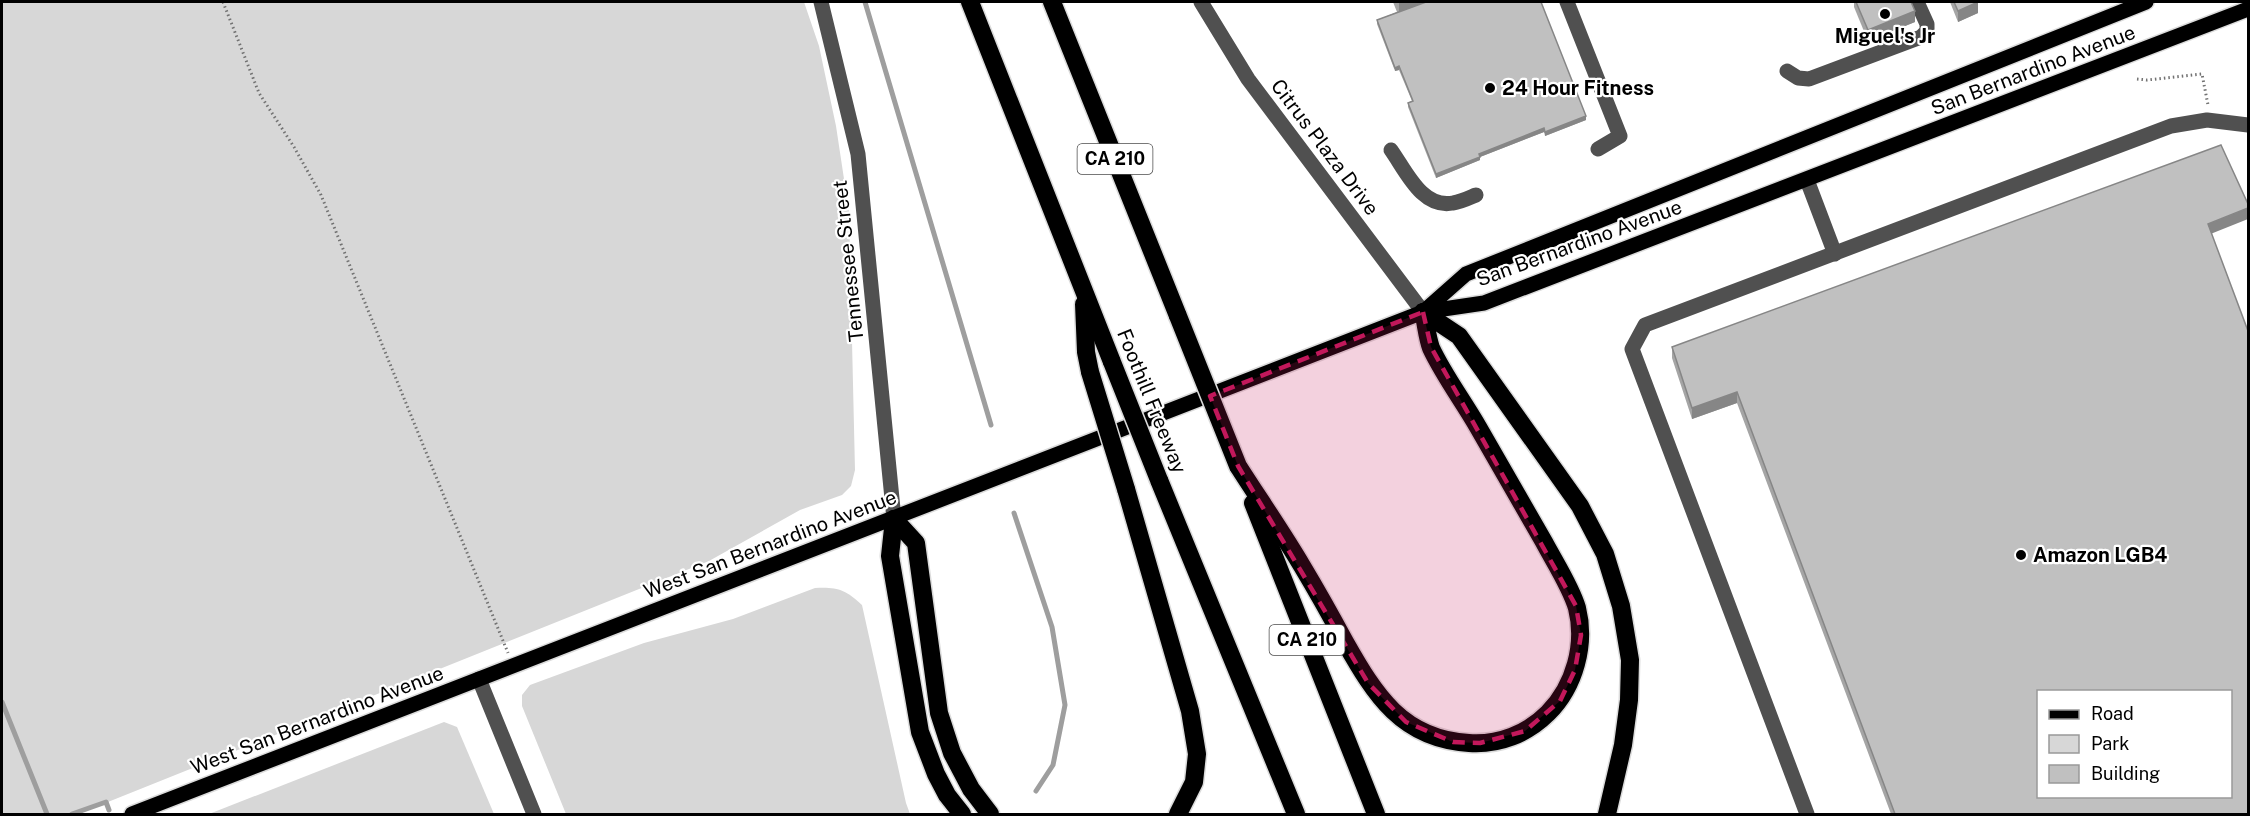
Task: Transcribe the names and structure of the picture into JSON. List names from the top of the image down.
{
  "streets": {
    "highway": ["CA 210", "Foothill Freeway"],
    "main road": ["San Bernardino Avenue", "West San Bernardino Avenue"],
    "street": ["Citrus Plaza Drive", "Tennessee Street"]
  },
  "crossings": [
    ["San Bernardino Avenue", "Citrus Plaza Drive"],
    ["San Bernardino Avenue", "West San Bernardino Avenue"],
    ["Citrus Plaza Drive", "West San Bernardino Avenue"],
    ["Tennessee Street", "West San Bernardino Avenue"]
  ],
  "places": ["Miguel's Jr", "24 Hour Fitness", "Amazon LGB4"],
  "legend": ["Road", "Park", "Building"]
}
